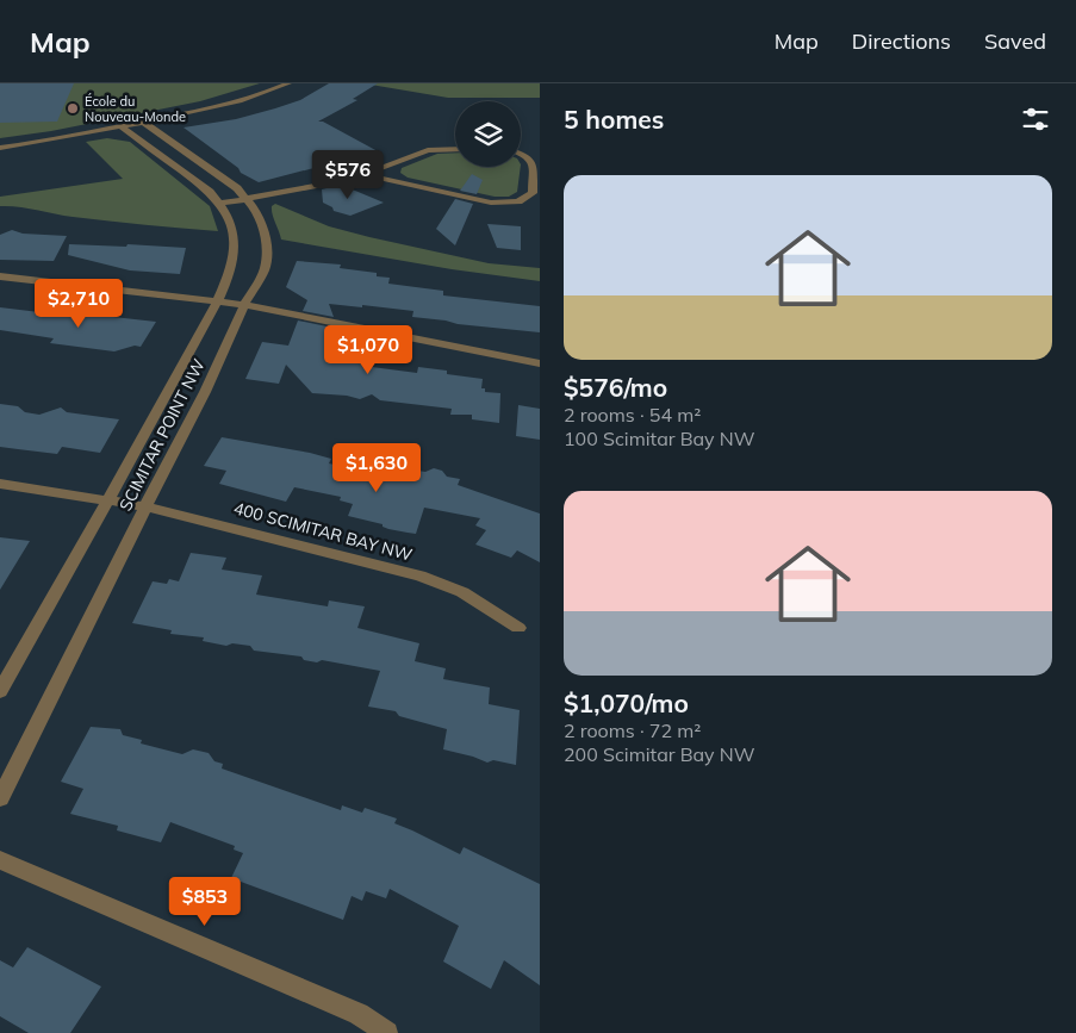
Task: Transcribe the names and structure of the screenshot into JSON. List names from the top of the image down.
{
  "streets": {
    "street": ["SCIMITAR POINT NW", "400 SCIMITAR BAY NW"]
  },
  "crossings": [
    ["SCIMITAR POINT NW", "400 SCIMITAR BAY NW"]
  ],
  "places": ["École du Nouveau-Monde"],
  "page": {
    "header": "Map",
    "nav": ["Map", "Directions", "Saved"],
    "heading": "5 homes",
    "price": [
      "$576",
      "$2,710",
      "$1,070",
      "$1,630",
      "$853"
    ],
    "list": [
      {
        "name": "$576/mo",
        "note": "2 rooms · 54 m² · 100 Scimitar Bay NW"
      },
      {
        "name": "$1,070/mo",
        "note": "2 rooms · 72 m² · 200 Scimitar Bay NW"
      }
    ]
  }
}
